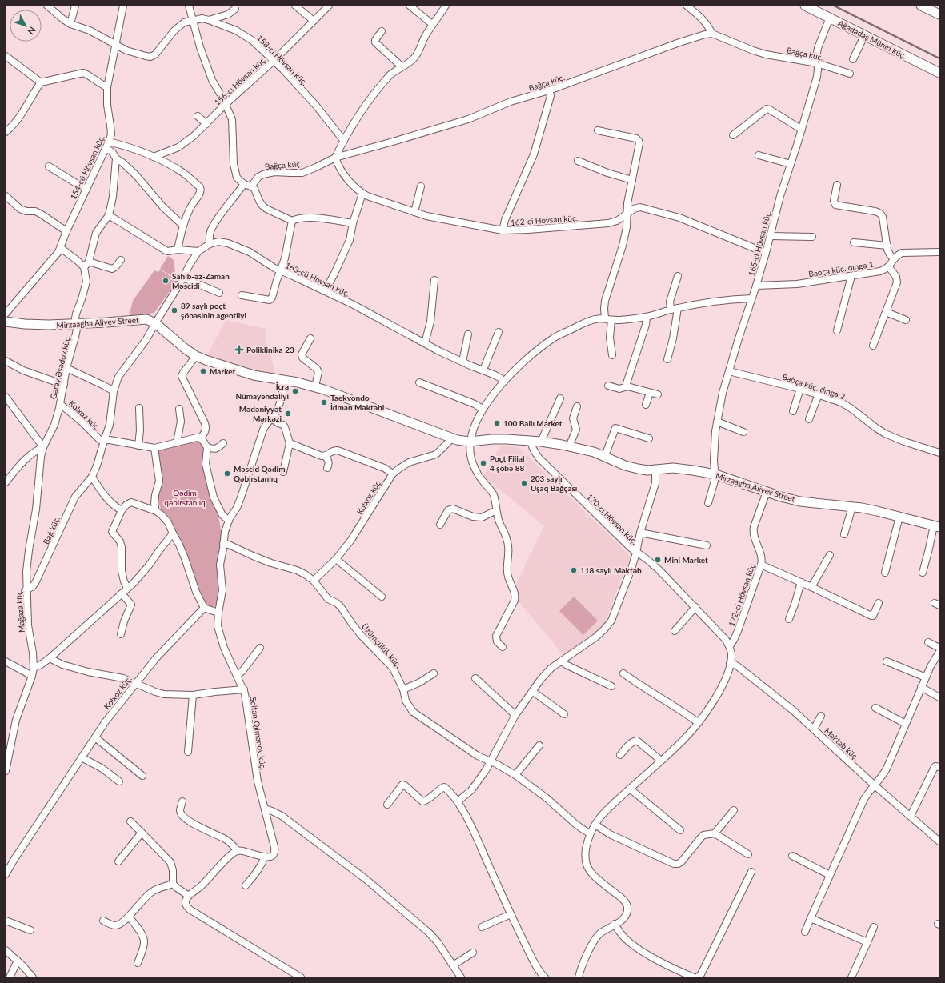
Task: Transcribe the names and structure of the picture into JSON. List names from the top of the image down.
{
  "streets": {
    "street": [
      "Ağadadaş Müniri küç.",
      "Bağça küç.",
      "158-ci Hövsan küç.",
      "156-cı Hövsan küç.",
      "154-cü Hövsan küç.",
      "162-ci Hövsan küç.",
      "165-ci Hövsan küç.",
      "Baöça küç. dıngə 1",
      "163-cü Hövsan küç.",
      "Mirzaagha Aliyev Street",
      "Gəray Əsədov küç.",
      "Baöça küç. dıngə 2",
      "Kolxoz küç.",
      "170-ci Hövsan küç.",
      "Bağ küç.",
      "172-ci Hövsan küç.",
      "Mağaza küç.",
      "Üzümçülük küç.",
      "Soltan Qılmanov küç.",
      "Məktəb küç."
    ]
  },
  "crossings": [
    ["Ağadadaş Müniri küç.", "165-ci Hövsan küç."],
    ["Bağça küç.", "162-ci Hövsan küç."],
    ["Bağça küç.", "165-ci Hövsan küç."],
    ["158-ci Hövsan küç.", "156-cı Hövsan küç."],
    ["158-ci Hövsan küç.", "154-cü Hövsan küç."],
    ["162-ci Hövsan küç.", "165-ci Hövsan küç."],
    ["165-ci Hövsan küç.", "Baöça küç. dıngə 1"],
    ["165-ci Hövsan küç.", "Mirzaagha Aliyev Street"],
    ["165-ci Hövsan küç.", "Baöça küç. dıngə 2"],
    ["163-cü Hövsan küç.", "Mirzaagha Aliyev Street"],
    ["Mirzaagha Aliyev Street", "Gəray Əsədov küç."],
    ["Mirzaagha Aliyev Street", "Kolxoz küç."],
    ["Mirzaagha Aliyev Street", "170-ci Hövsan küç."],
    ["Mirzaagha Aliyev Street", "172-ci Hövsan küç."],
    ["Mirzaagha Aliyev Street", "Soltan Qılmanov küç."],
    ["Gəray Əsədov küç.", "Kolxoz küç."],
    ["Gəray Əsədov küç.", "Mağaza küç."],
    ["Kolxoz küç.", "Üzümçülük küç."],
    ["170-ci Hövsan küç.", "172-ci Hövsan küç."],
    ["Bağ küç.", "Mağaza küç."],
    ["Üzümçülük küç.", "Soltan Qılmanov küç."]
  ],
  "parks": ["Qədim qəbirstanlıq"],
  "places": {
    "other": [
      "Sahib-əz-Zaman Məscidi",
      "89 saylı poçt şöbəsinin agentliyi",
      "Market",
      "İcra Nümayəndəliyi",
      "Taekvondo İdman Məktəbi",
      "Mədəniyyət Mərkəzi",
      "100 Ballı Market",
      "Poçt Filial 4 şöbə 88",
      "Məscid Qədim Qəbirstanlıq",
      "203 saylı Uşaq Bağçası",
      "Mini Market",
      "118 saylı Məktəb"
    ],
    "health": ["Poliklinika 23"]
  },
  "north": "bottom right"
}
